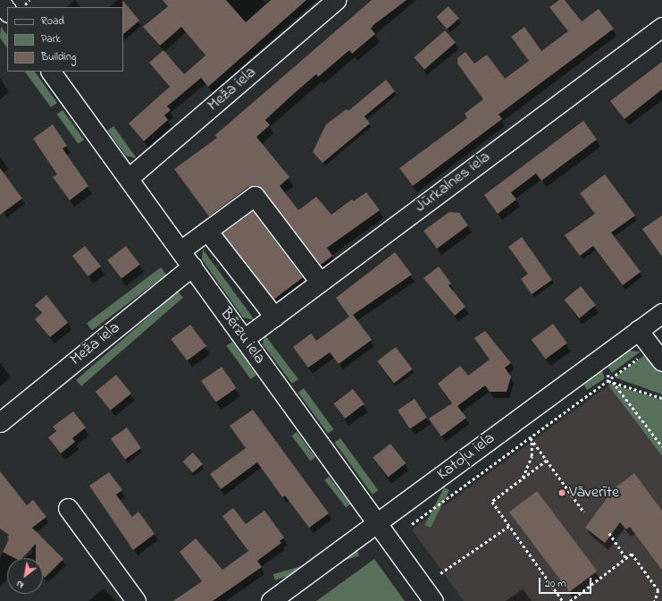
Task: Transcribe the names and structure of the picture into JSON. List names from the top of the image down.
{
  "streets": {
    "street": [
      "Meža iela",
      "Jūrkalnes iela",
      "Bērzu iela",
      "Katoļu iela"
    ]
  },
  "crossings": [
    ["Meža iela", "Bērzu iela"],
    ["Jūrkalnes iela", "Bērzu iela"],
    ["Bērzu iela", "Katoļu iela"]
  ],
  "places": ["Vāverīte"],
  "legend": ["Road", "Park", "Building"],
  "scale_bar": "20 m",
  "north": "bottom left"
}
